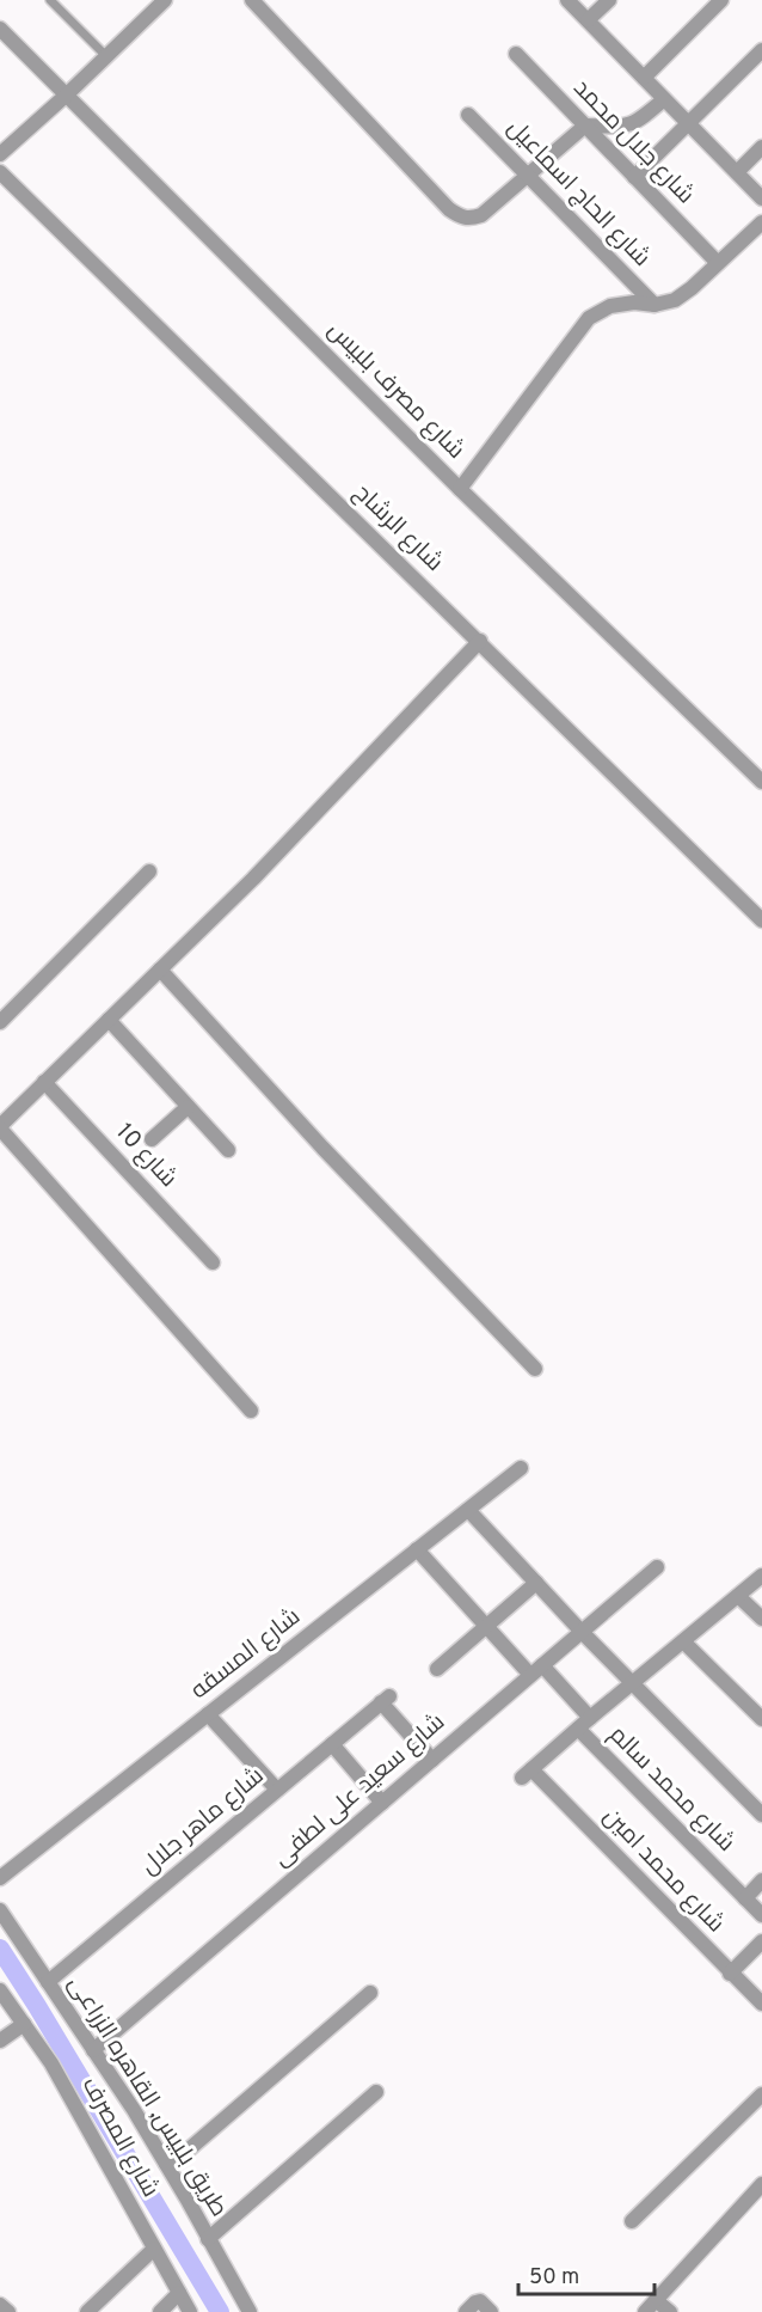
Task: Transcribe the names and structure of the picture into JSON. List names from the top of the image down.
{
  "streets": {
    "street": [
      "شارع جلال محمد",
      "شارع الحاج اسماعيل",
      "شارع مصرف بلبيس",
      "شارع الرشاح",
      "شارع 10",
      "شارع المسقه",
      "شارع محمد سالم",
      "شارع سعيد على لطفى",
      "شارع ماهر جلال",
      "شارع محمد امين",
      "طريق بلبيس, القاهره الزراعى",
      "شارع المصرف"
    ]
  },
  "crossings": [
    ["شارع محمد سالم", "شارع محمد امين"],
    ["شارع سعيد على لطفى", "شارع ماهر جلال"],
    ["شارع سعيد على لطفى", "طريق بلبيس, القاهره الزراعى"],
    ["شارع ماهر جلال", "طريق بلبيس, القاهره الزراعى"]
  ],
  "scale_bar": "50 m"
}
